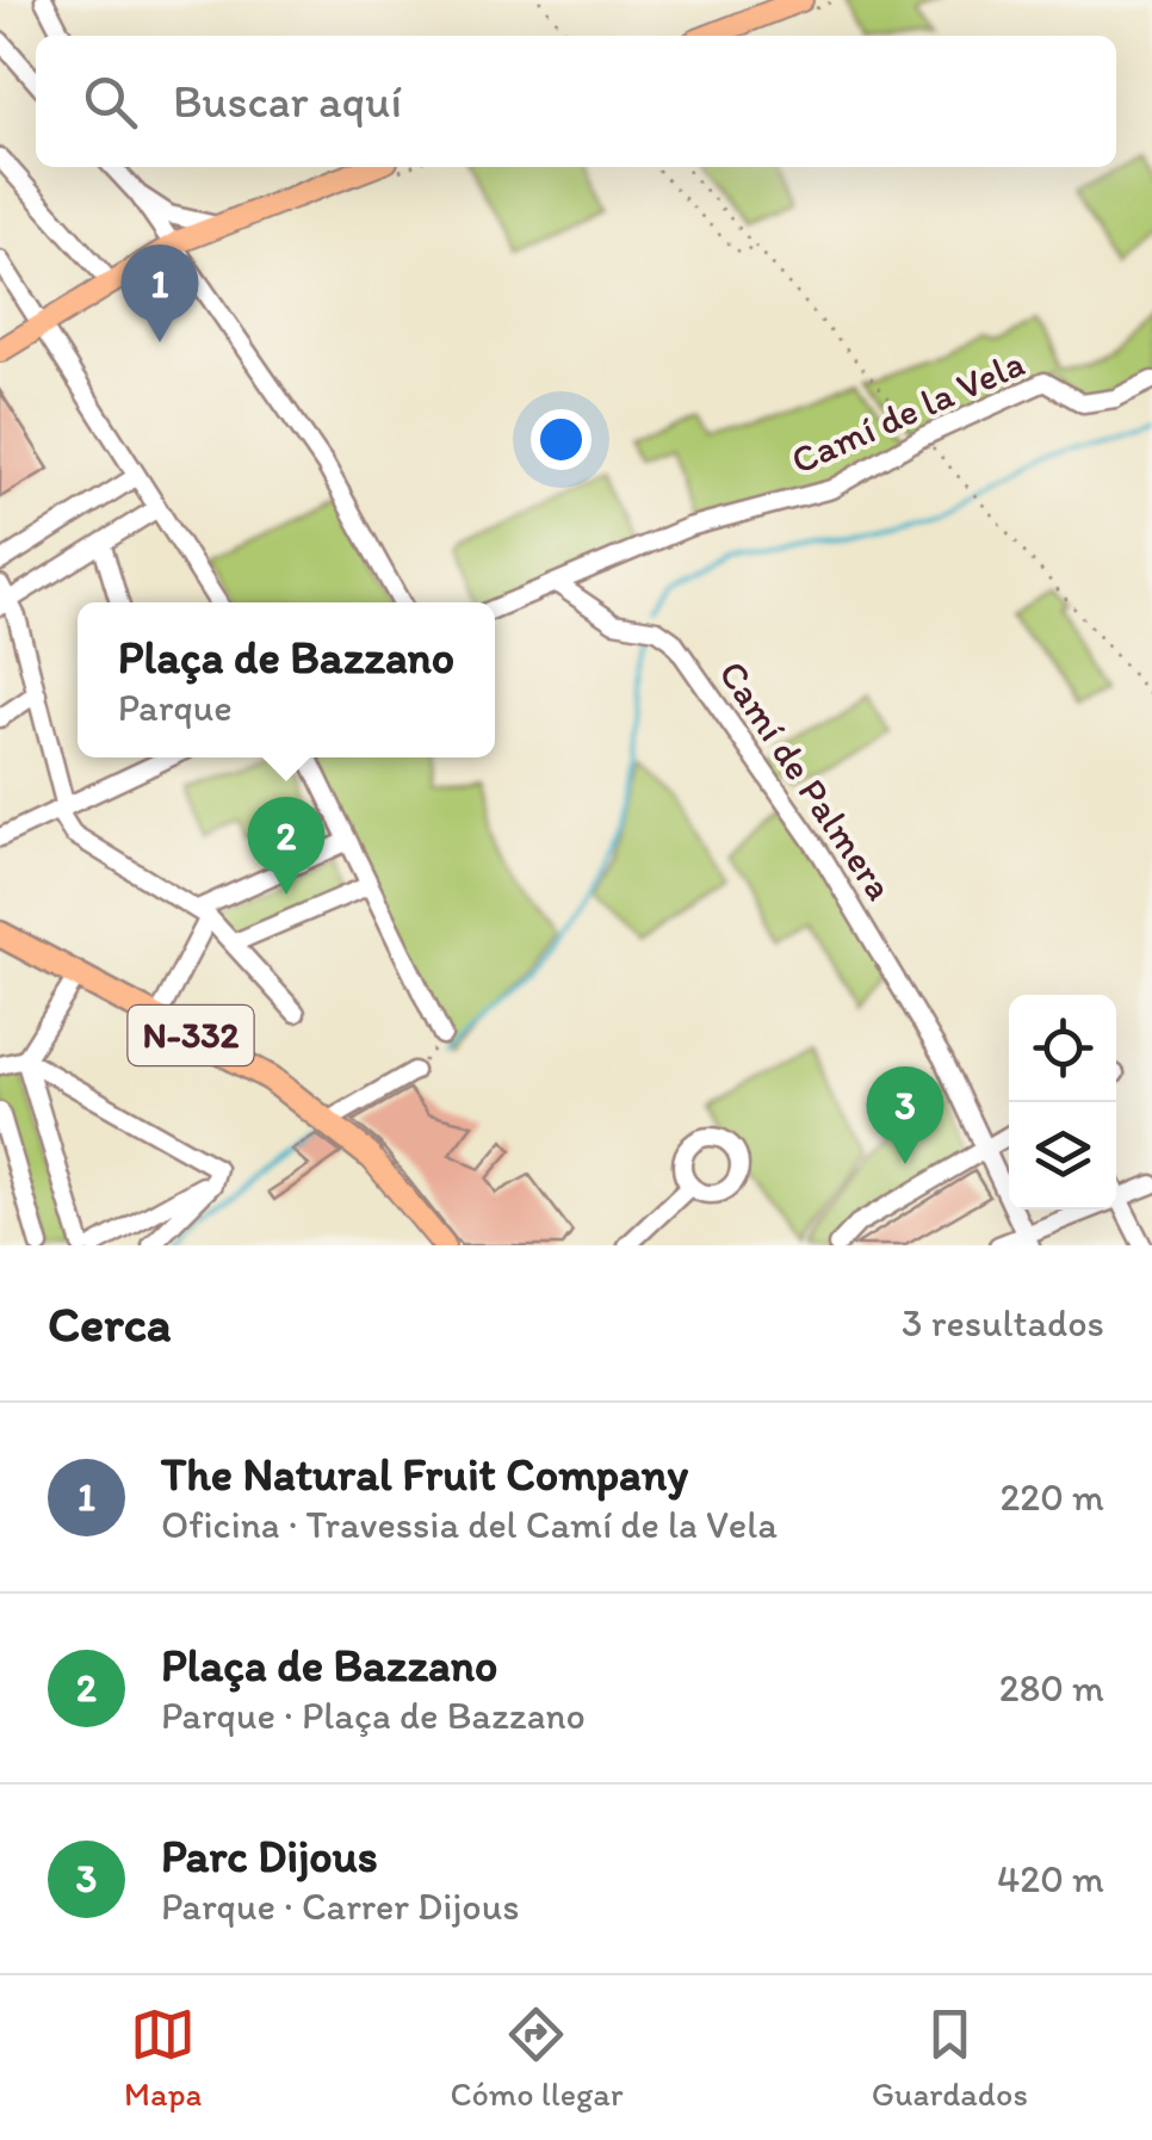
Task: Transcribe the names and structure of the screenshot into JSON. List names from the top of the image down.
{
  "streets": {
    "highway": ["N-332"],
    "street": ["Camí de la Vela", "Camí de Palmera"]
  },
  "crossings": [
    ["Camí de la Vela", "Camí de Palmera"]
  ],
  "page": {
    "search": "Buscar aquí",
    "pins": ["1", "2", "3"],
    "popup": ["Plaça de Bazzano", "Parque"],
    "heading": ["Cerca", "3 resultados"],
    "list": [
      {
        "mark": "1",
        "name": "The Natural Fruit Company",
        "note": "Oficina · Travessia del Camí de la Vela",
        "value": "220 m"
      },
      {
        "mark": "2",
        "name": "Plaça de Bazzano",
        "note": "Parque · Plaça de Bazzano",
        "value": "280 m"
      },
      {
        "mark": "3",
        "name": "Parc Dijous",
        "note": "Parque · Carrer Dijous",
        "value": "420 m"
      }
    ],
    "nav": ["Mapa", "Cómo llegar", "Guardados"]
  }
}
